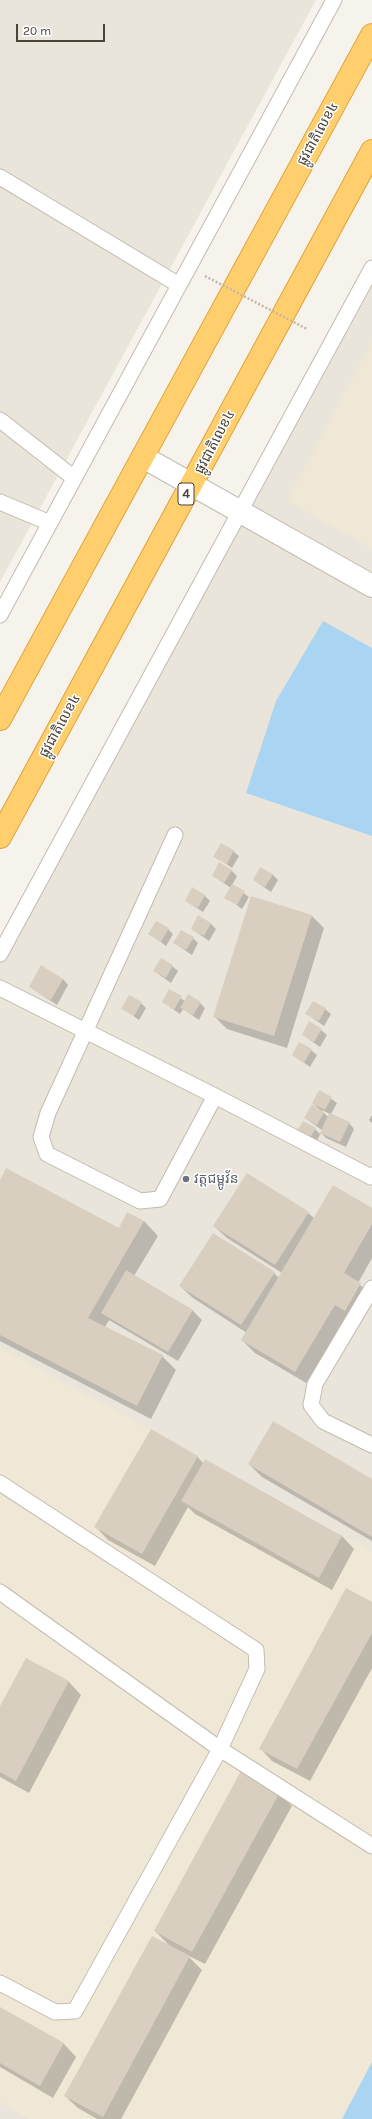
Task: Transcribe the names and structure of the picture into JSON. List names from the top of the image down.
{
  "streets": {
    "highway": ["ផ្លូវជាតិលេខ៤", "4"]
  },
  "places": ["វត្តជម្ពូវ័ន"],
  "scale_bar": "20 m"
}
